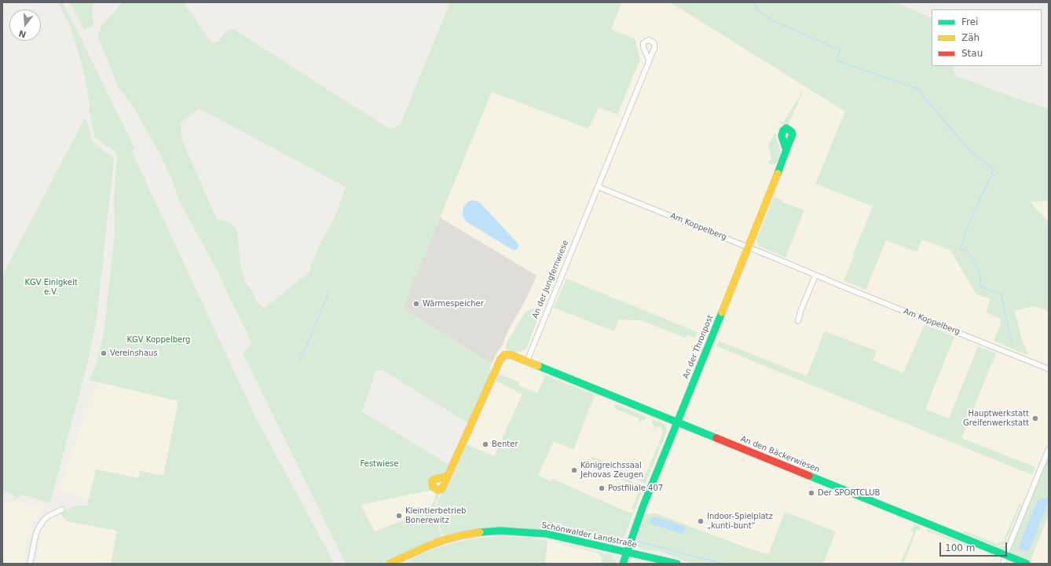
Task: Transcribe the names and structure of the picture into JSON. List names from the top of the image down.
{
  "streets": {
    "street": [
      "Am Koppelberg",
      "An der Jungfernwiese",
      "An der Thronpost",
      "An den Bäckerwiesen",
      "Schönwalder Landstraße"
    ]
  },
  "crossings": [
    ["Am Koppelberg", "An der Jungfernwiese"],
    ["Am Koppelberg", "An der Thronpost"],
    ["An der Jungfernwiese", "An den Bäckerwiesen"],
    ["An der Thronpost", "An den Bäckerwiesen"],
    ["An der Thronpost", "Schönwalder Landstraße"]
  ],
  "parks": ["KGV Einigkeit e.V.", "KGV Koppelberg", "Festwiese"],
  "places": [
    "Wärmespeicher",
    "Vereinshaus",
    "Hauptwerkstatt Greifenwerkstatt",
    "Benter",
    "Königreichssaal Jehovas Zeugen",
    "Postfiliale 407",
    "Der SPORTCLUB",
    "Kleintierbetrieb Bonerewitz",
    "Indoor-Spielplatz „kunti-bunt“"
  ],
  "legend": ["Frei", "Zäh", "Stau"],
  "scale_bar": "100 m",
  "north": "bottom"
}
